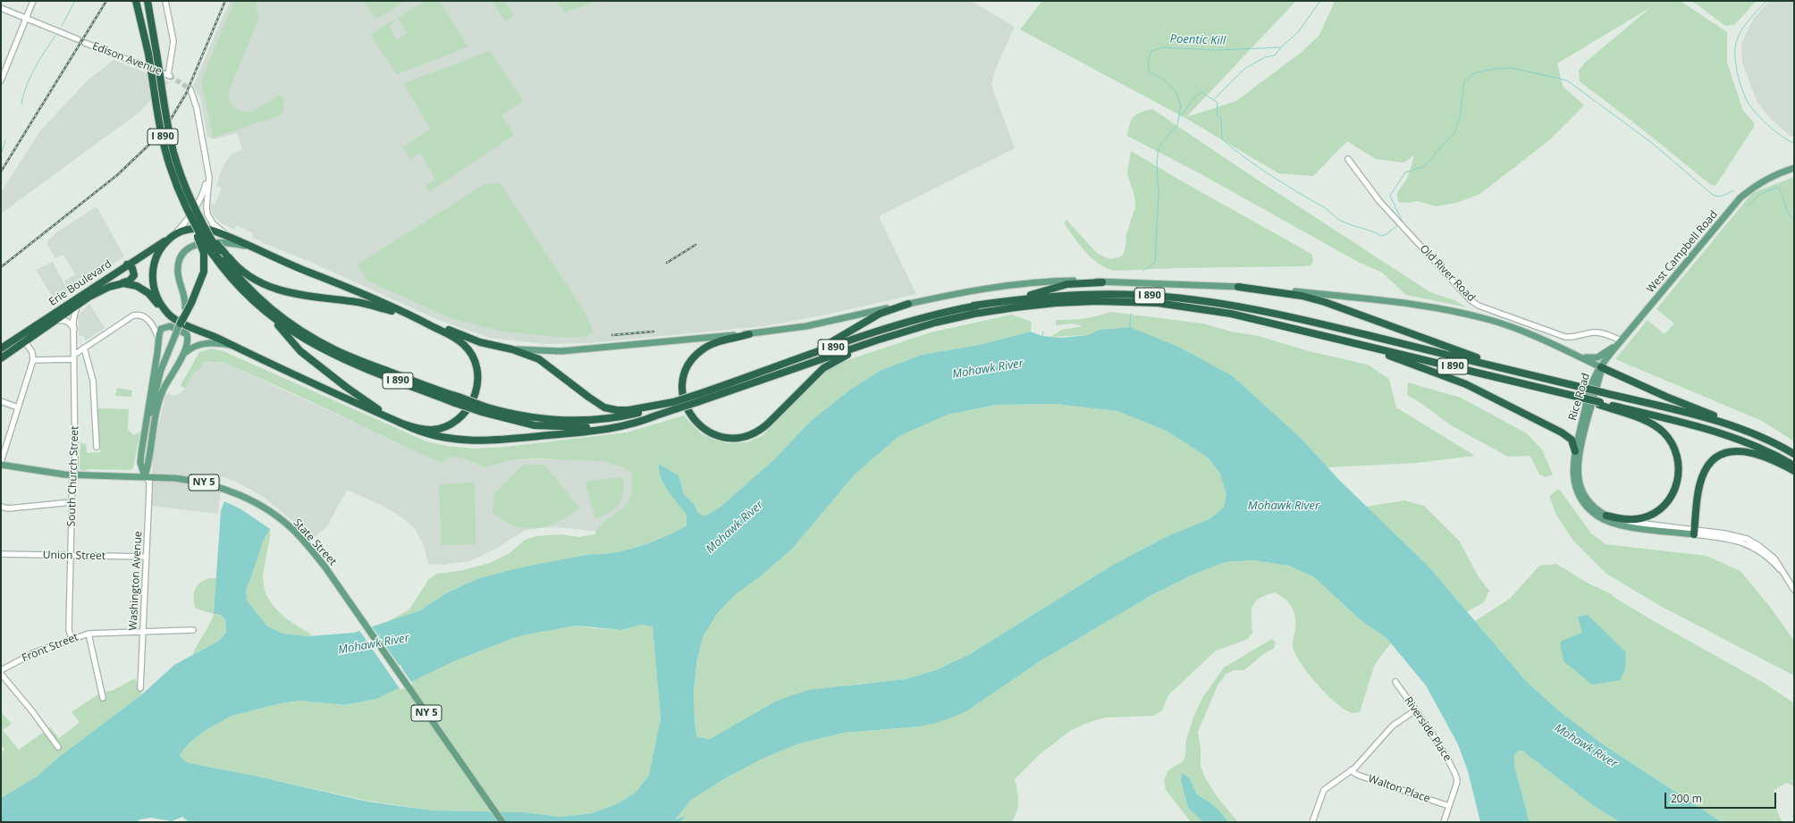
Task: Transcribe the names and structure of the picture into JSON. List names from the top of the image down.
{
  "streets": {
    "highway": ["I 890", "Erie Boulevard"],
    "main road": [
      "West Campbell Road",
      "Rice Road",
      "NY 5",
      "State Street",
      "Washington Avenue"
    ],
    "street": [
      "Edison Avenue",
      "Old River Road",
      "South Church Street",
      "Union Street",
      "Front Street",
      "Riverside Place",
      "Walton Place"
    ]
  },
  "crossings": [
    ["West Campbell Road", "Old River Road"],
    ["West Campbell Road", "Rice Road"],
    ["Erie Boulevard", "South Church Street"],
    ["South Church Street", "State Street"],
    ["South Church Street", "Union Street"],
    ["South Church Street", "Front Street"],
    ["State Street", "Washington Avenue"],
    ["Union Street", "Washington Avenue"],
    ["Washington Avenue", "Front Street"],
    ["Riverside Place", "Walton Place"]
  ],
  "water": ["Poentic Kill", "Mohawk River"],
  "scale_bar": "200 m"
}
